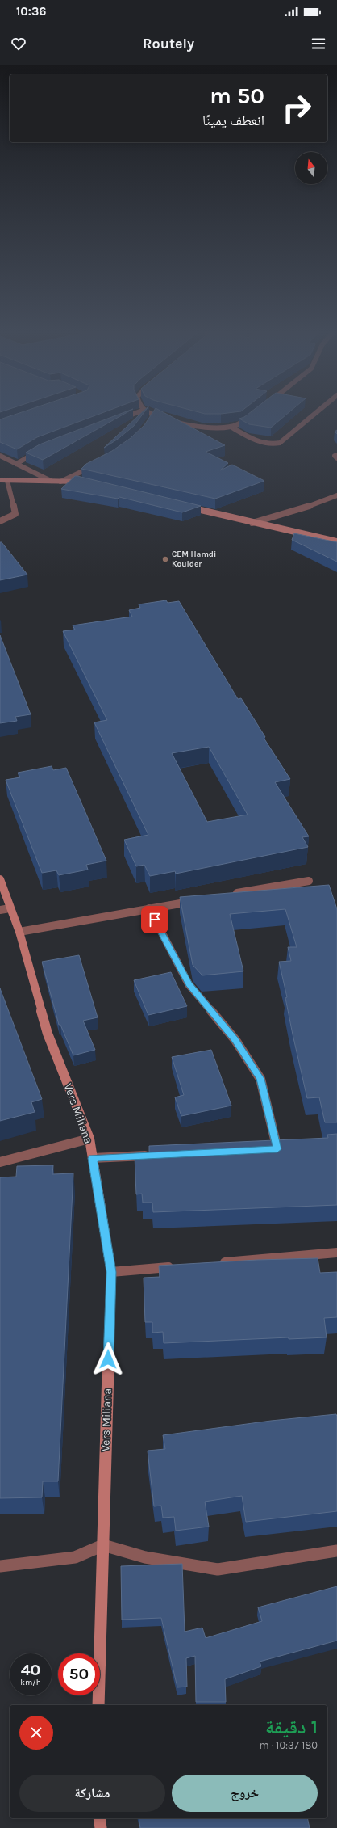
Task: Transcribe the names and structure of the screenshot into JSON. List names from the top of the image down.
{
  "streets": {
    "main road": ["Vers Miliana"]
  },
  "places": ["CEM Hamdi Kouider"],
  "north": "top",
  "page": {
    "status": "10:36",
    "header": "Routely",
    "turn": ["50 m", "انعطف يمينًا"],
    "speed": "40 km/h",
    "limit": "50",
    "heading": ["1 دقيقة", "180 m · 10:37"],
    "buttons": ["خروج", "مشاركة"]
  }
}
